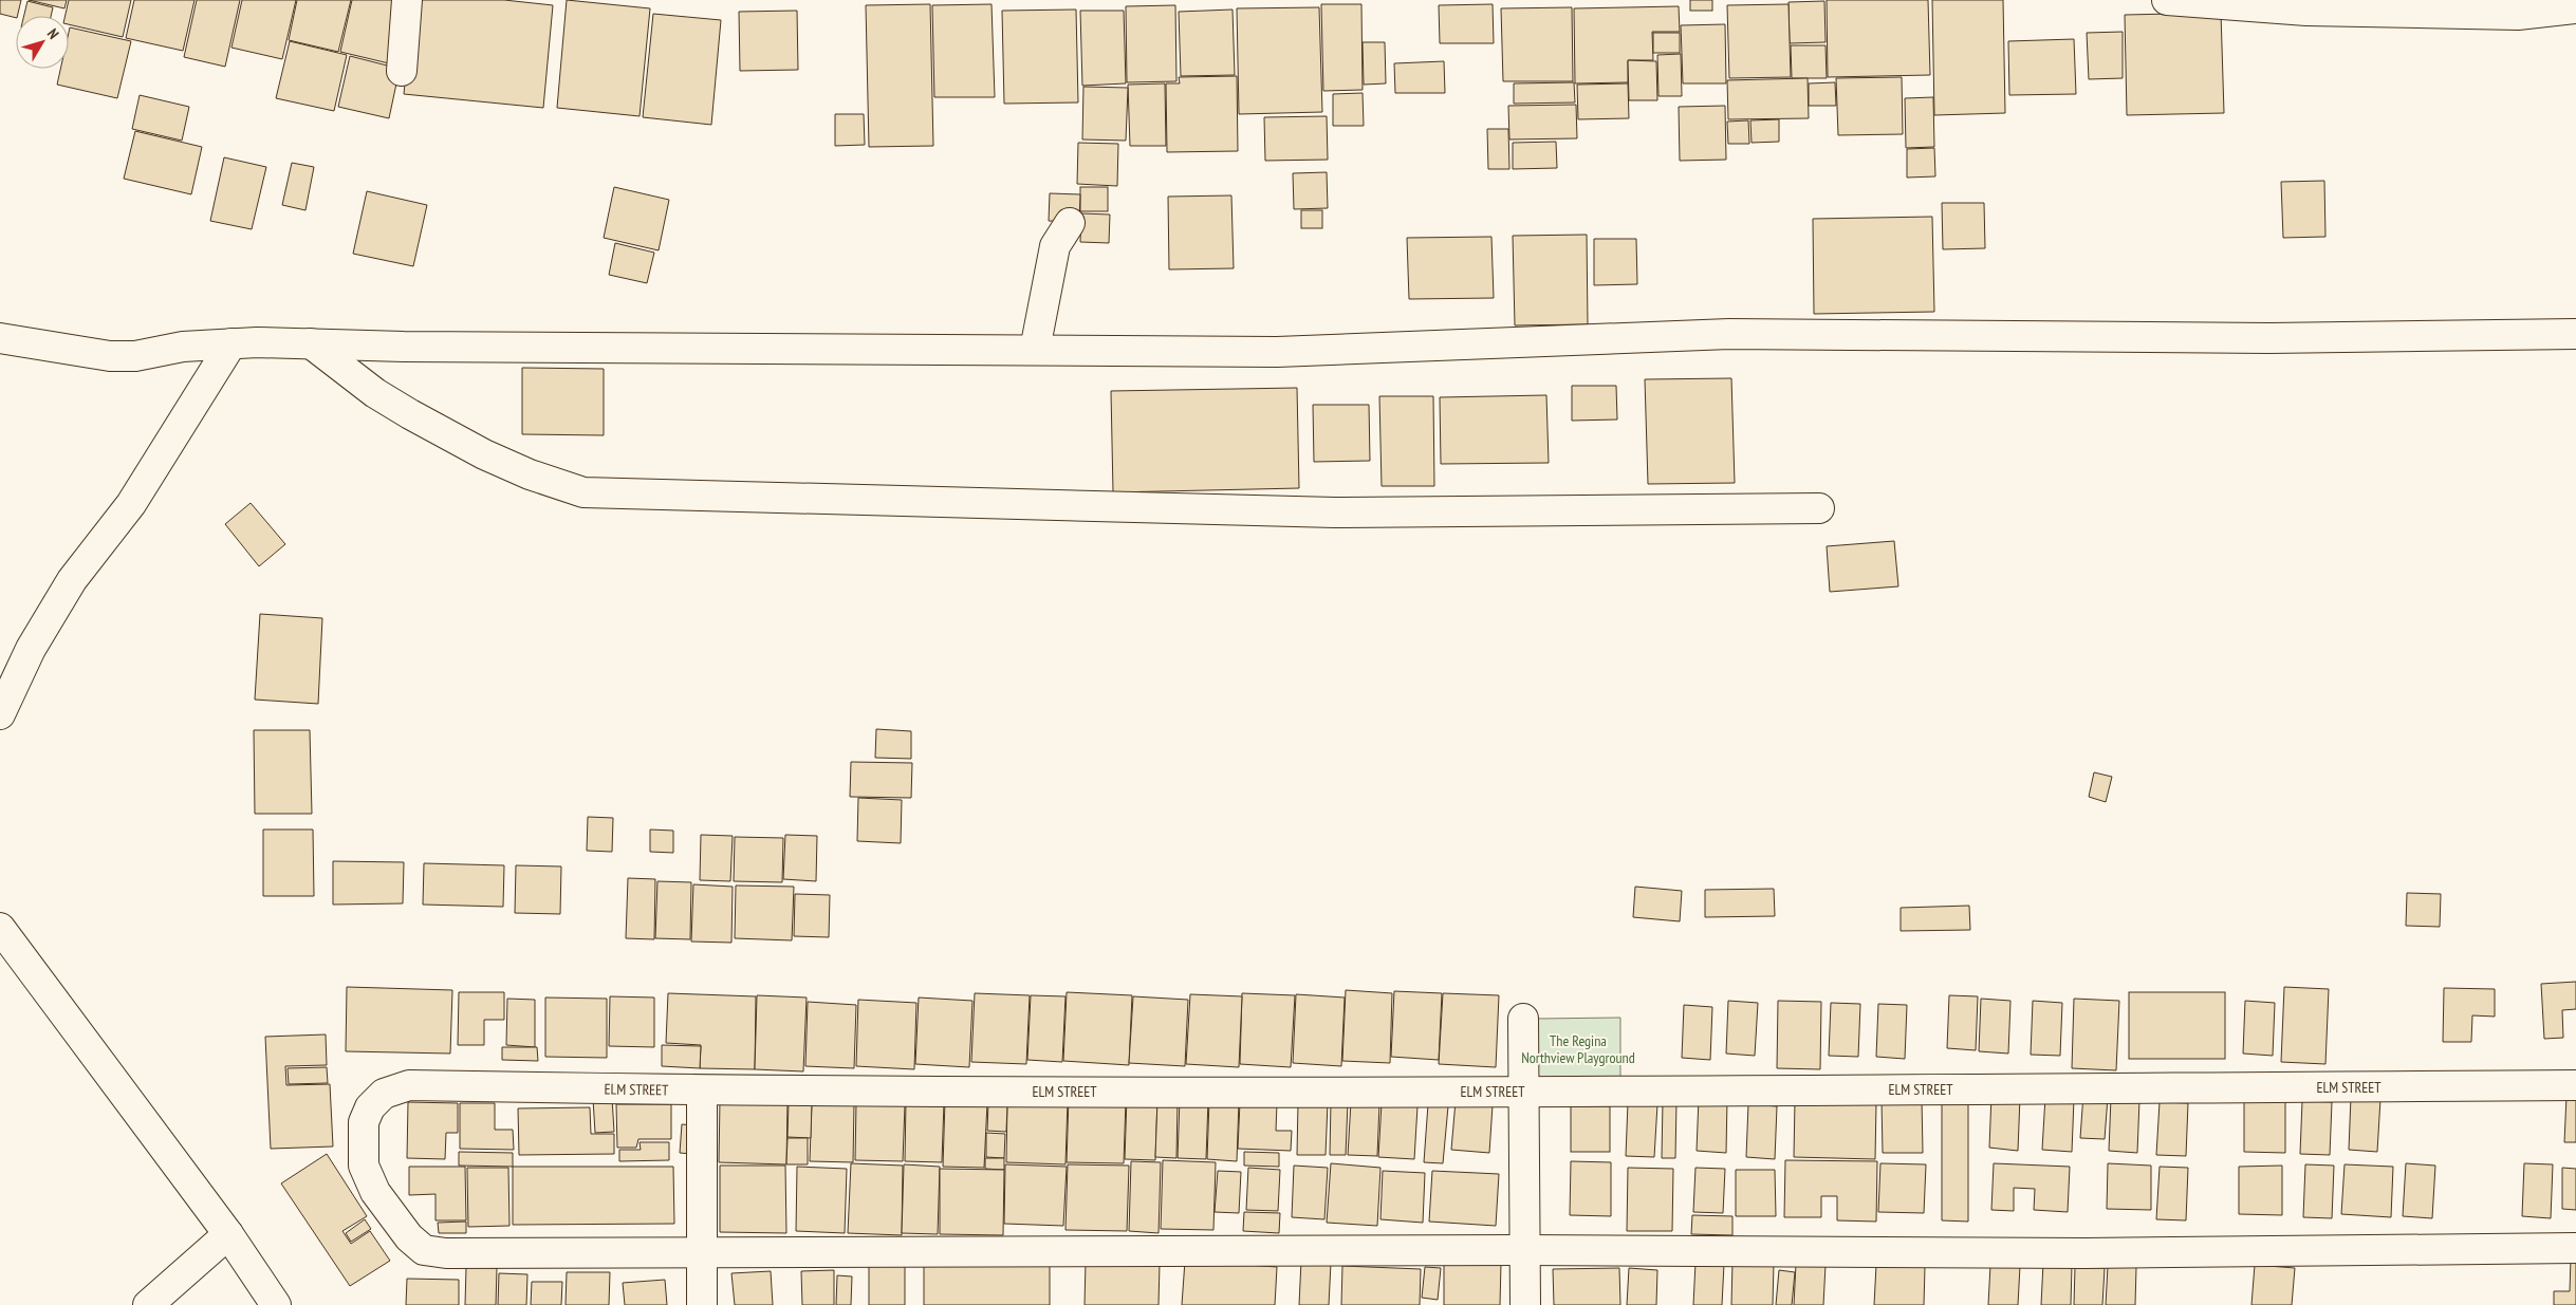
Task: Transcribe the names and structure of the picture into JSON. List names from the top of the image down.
{
  "streets": {
    "street": ["ELM STREET"]
  },
  "parks": ["The Regina Northview Playground"],
  "north": "top right"
}
